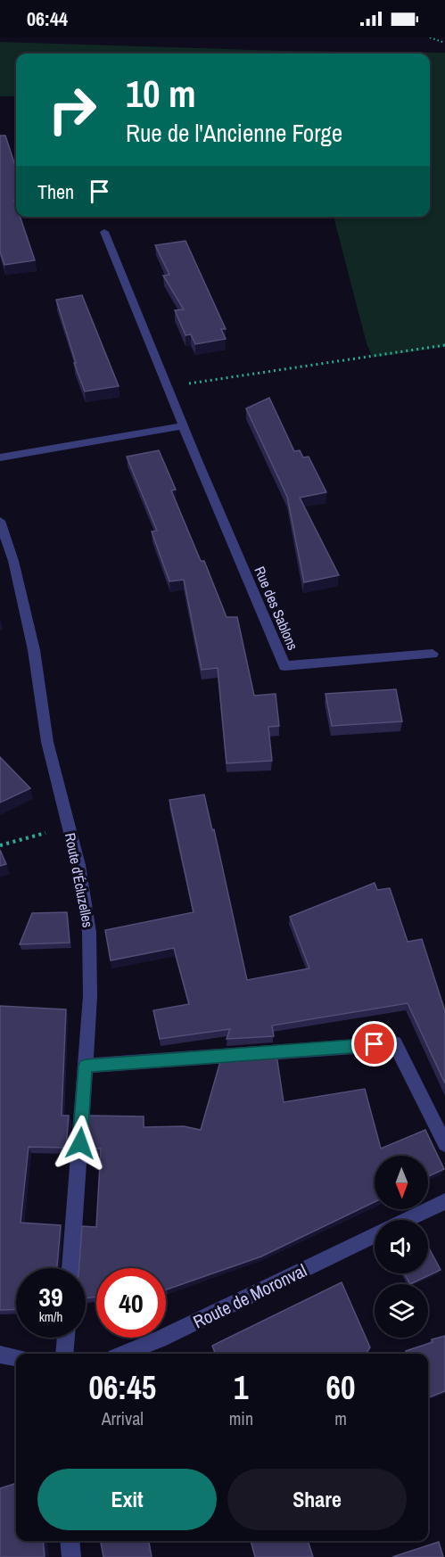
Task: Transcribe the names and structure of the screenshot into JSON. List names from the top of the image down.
{
  "streets": {
    "street": ["Rue des Sablons", "Route d'Écluzelles", "Route de Moronval"]
  },
  "north": "bottom",
  "page": {
    "status": "06:44",
    "turn": ["10 m", "Rue de l'Ancienne Forge"],
    "then": "Then",
    "speed": "39 km/h",
    "limit": "40",
    "eta": [
      "06:45",
      "Arrival",
      "1",
      "min",
      "60",
      "m"
    ],
    "buttons": ["Exit", "Share"]
  }
}
